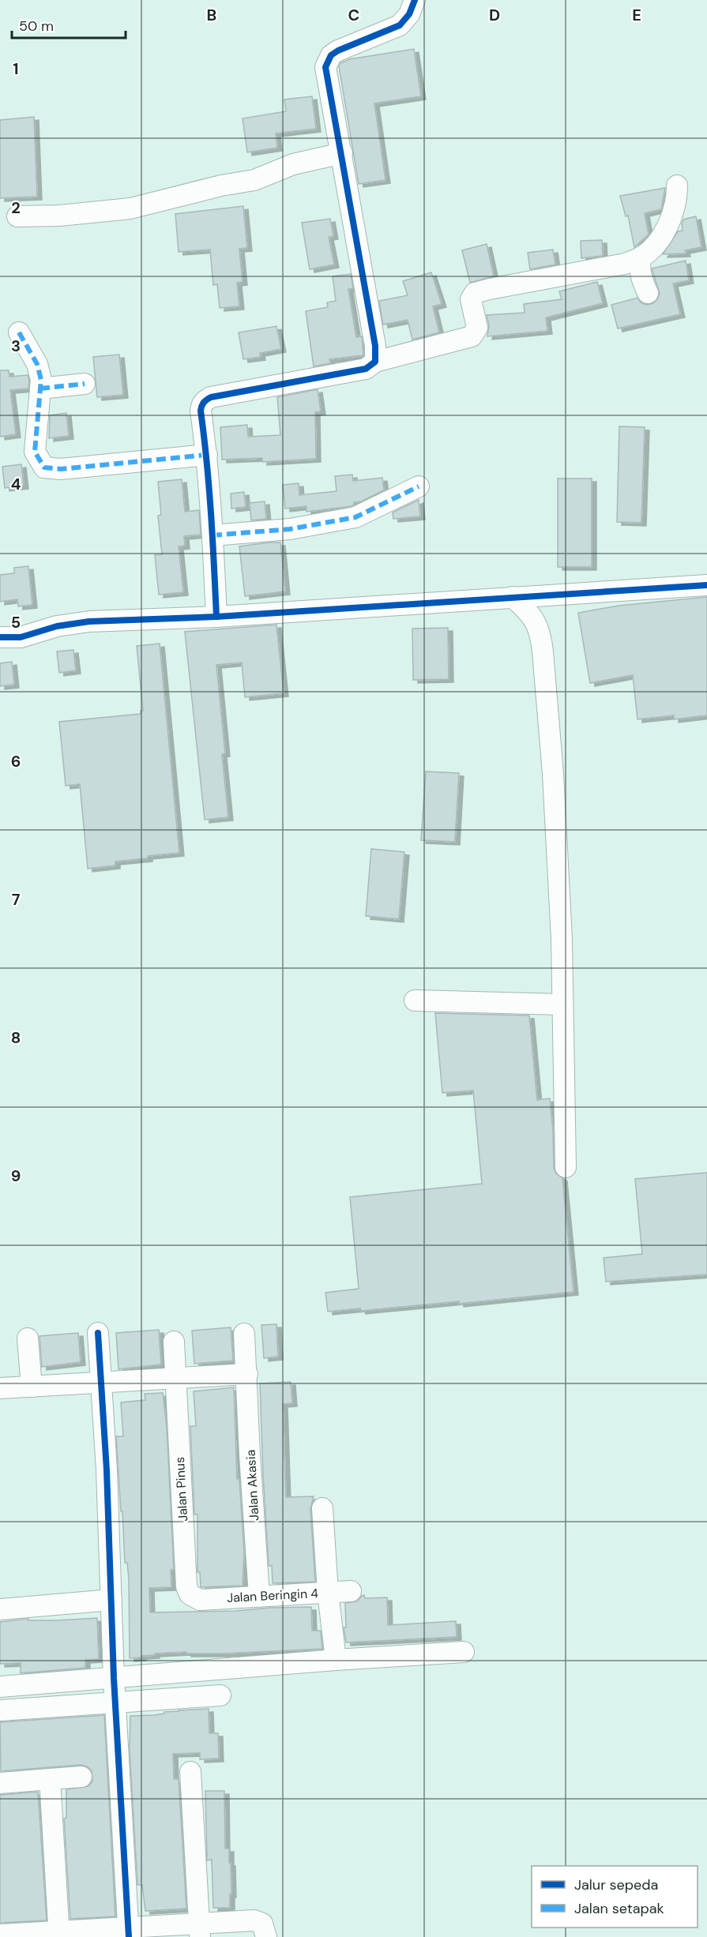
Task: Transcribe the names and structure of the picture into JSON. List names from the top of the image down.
{
  "streets": {
    "street": ["Jalan Akasia", "Jalan Pinus", "Jalan Beringin 4"]
  },
  "crossings": [
    ["Jalan Akasia", "Jalan Beringin 4"],
    ["Jalan Pinus", "Jalan Beringin 4"]
  ],
  "legend": ["Jalur sepeda", "Jalan setapak"],
  "scale_bar": "50 m",
  "grid": {
    "columns": [
      "B",
      "C",
      "D",
      "E"
    ],
    "rows": [
      "1",
      "2",
      "3",
      "4",
      "5",
      "6",
      "7",
      "8",
      "9"
    ]
  }
}
